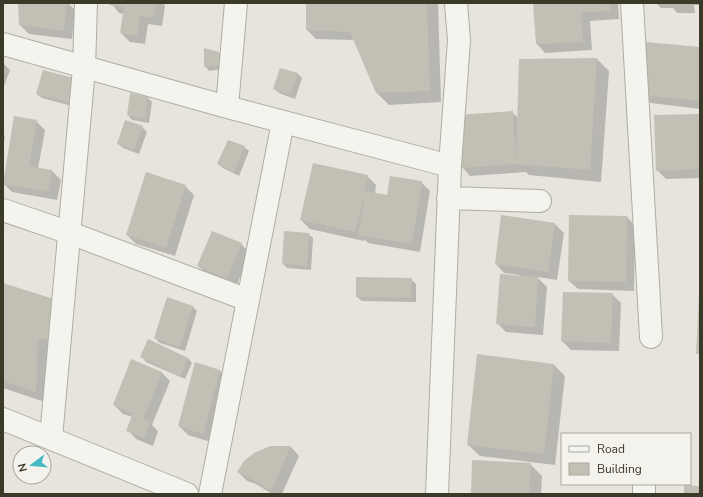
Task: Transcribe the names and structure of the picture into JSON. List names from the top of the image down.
{
  "legend": ["Road", "Building"],
  "north": "left"
}
